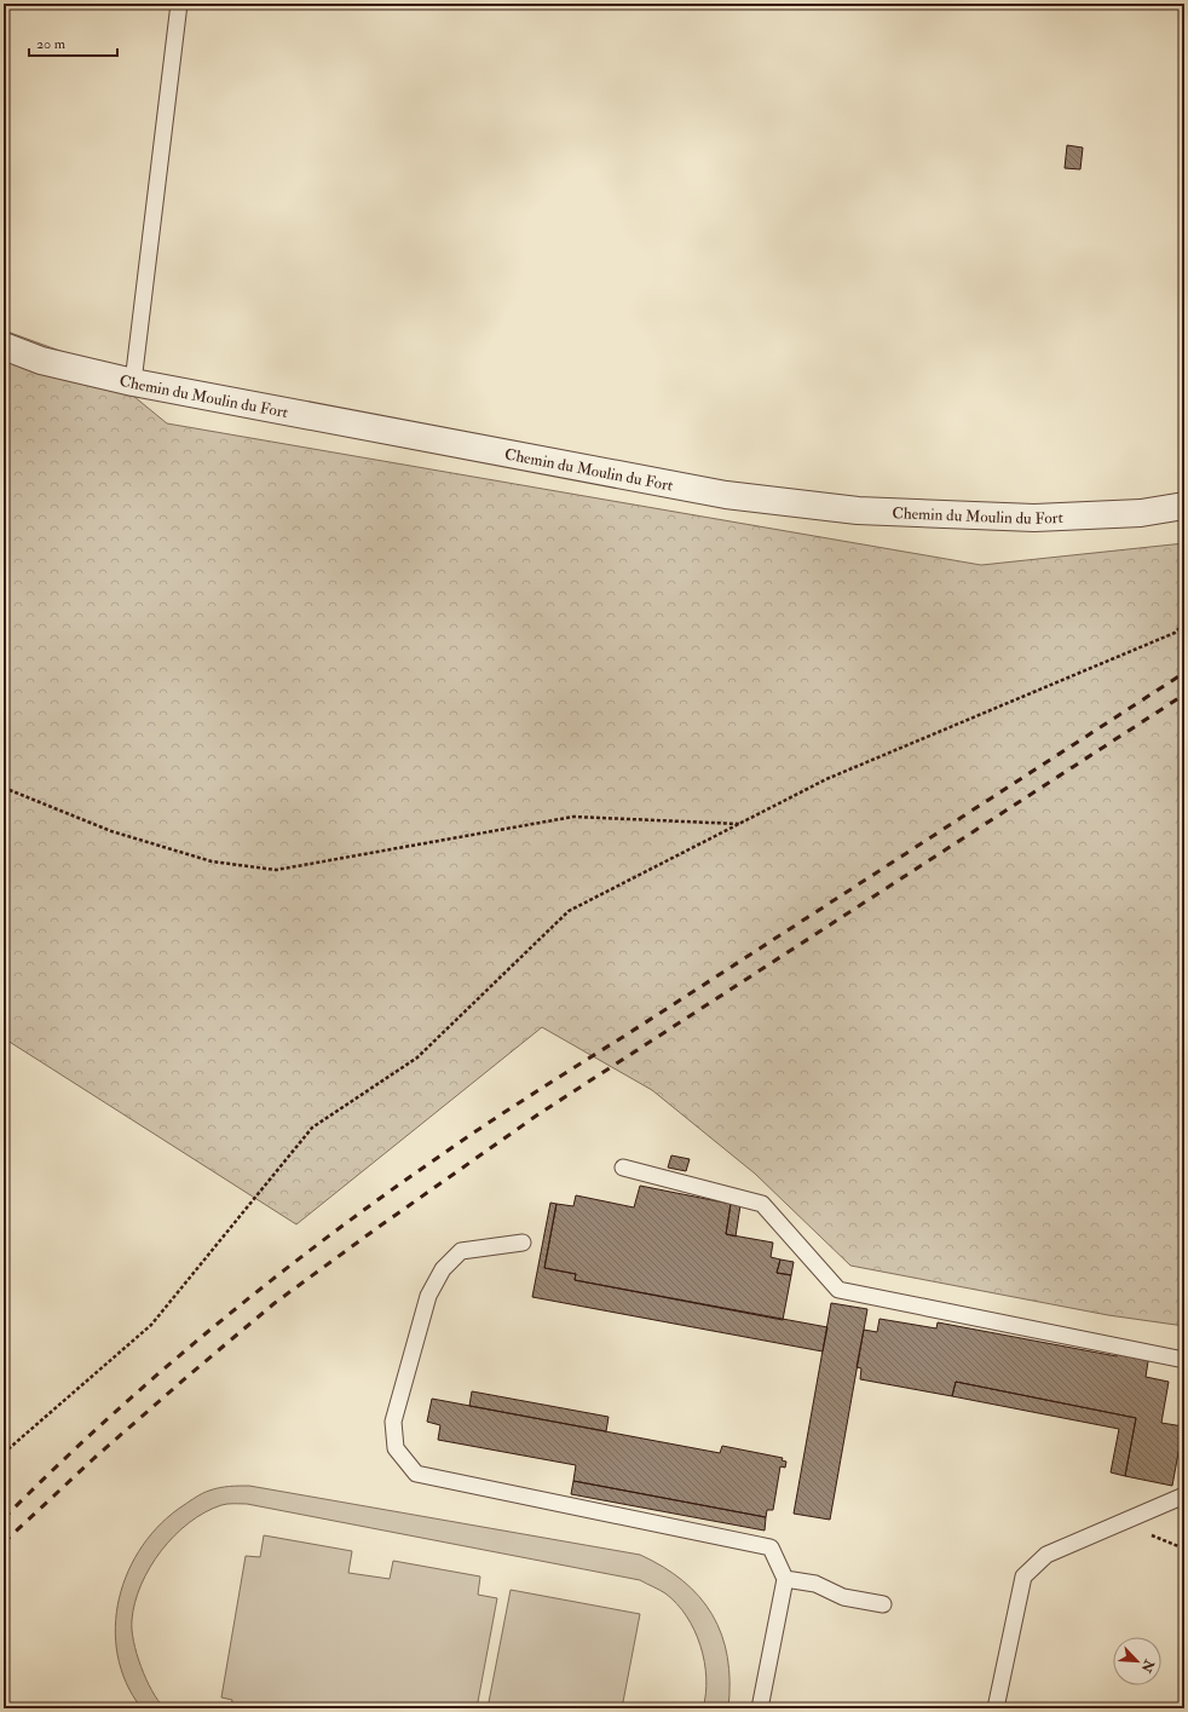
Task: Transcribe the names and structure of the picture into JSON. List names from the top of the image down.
{
  "streets": {
    "street": ["Chemin du Moulin du Fort"]
  },
  "scale_bar": "20 m",
  "north": "bottom right"
}
